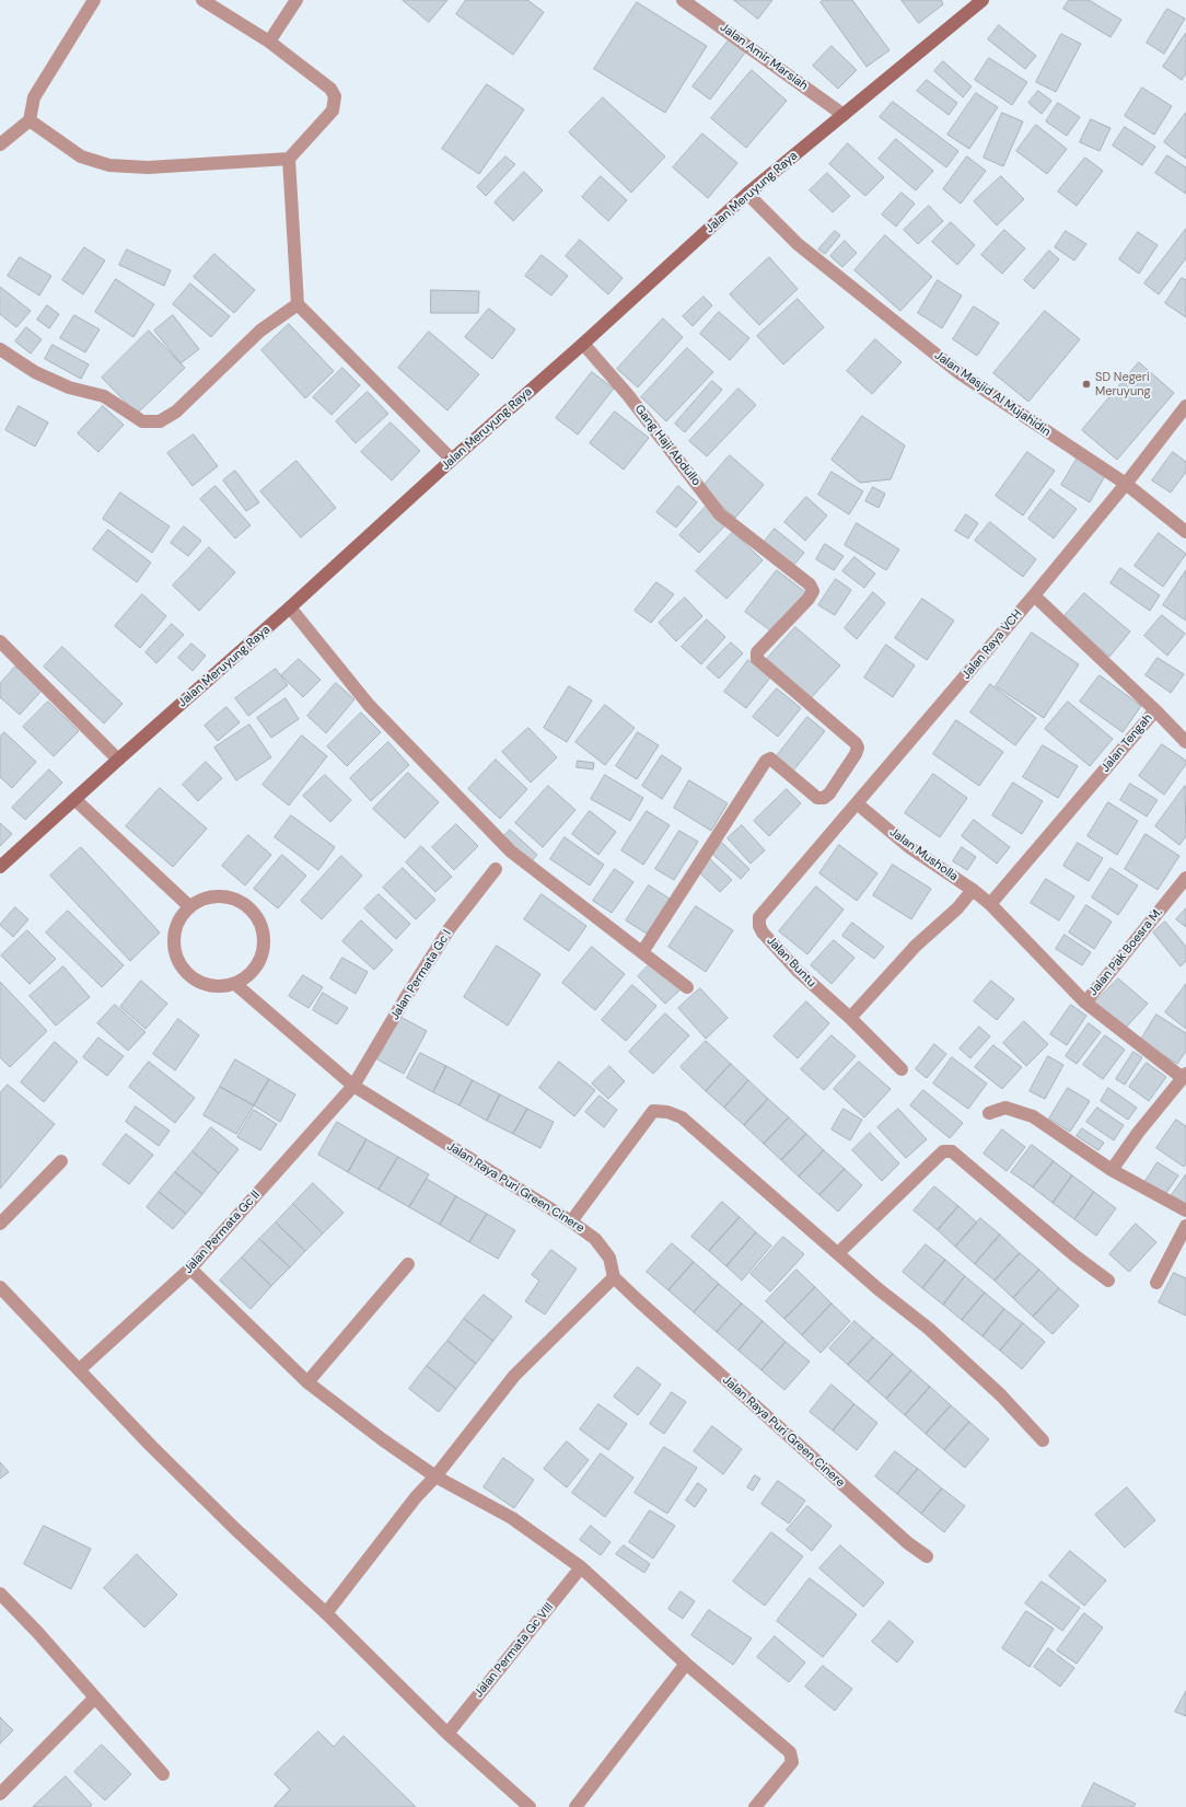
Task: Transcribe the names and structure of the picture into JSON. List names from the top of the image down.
{
  "streets": {
    "main road": ["Jalan Meruyung Raya"],
    "street": [
      "Jalan Amir Marsiah",
      "Jalan Masjid Al Mujahidin",
      "Gang Haji Abdullo",
      "Jalan Raya VCH",
      "Jalan Tengah",
      "Jalan Musholla",
      "Jalan Pak Boesra M.",
      "Jalan Buntu",
      "Jalan Permata Gc I",
      "Jalan Raya Puri Green Cinere",
      "Jalan Permata Gc II",
      "Jalan Permata Gc VIII"
    ]
  },
  "crossings": [
    ["Jalan Amir Marsiah", "Jalan Meruyung Raya"],
    ["Jalan Meruyung Raya", "Jalan Masjid Al Mujahidin"],
    ["Jalan Meruyung Raya", "Gang Haji Abdullo"],
    ["Jalan Masjid Al Mujahidin", "Jalan Raya VCH"],
    ["Jalan Raya VCH", "Jalan Tengah"],
    ["Jalan Raya VCH", "Jalan Musholla"],
    ["Jalan Raya VCH", "Jalan Buntu"],
    ["Jalan Tengah", "Jalan Musholla"],
    ["Jalan Tengah", "Jalan Pak Boesra M."],
    ["Jalan Musholla", "Jalan Pak Boesra M."],
    ["Jalan Musholla", "Jalan Buntu"],
    ["Jalan Permata Gc I", "Jalan Raya Puri Green Cinere"],
    ["Jalan Permata Gc I", "Jalan Permata Gc II"],
    ["Jalan Raya Puri Green Cinere", "Jalan Permata Gc II"]
  ],
  "places": ["SD Negeri Meruyung"]
}
